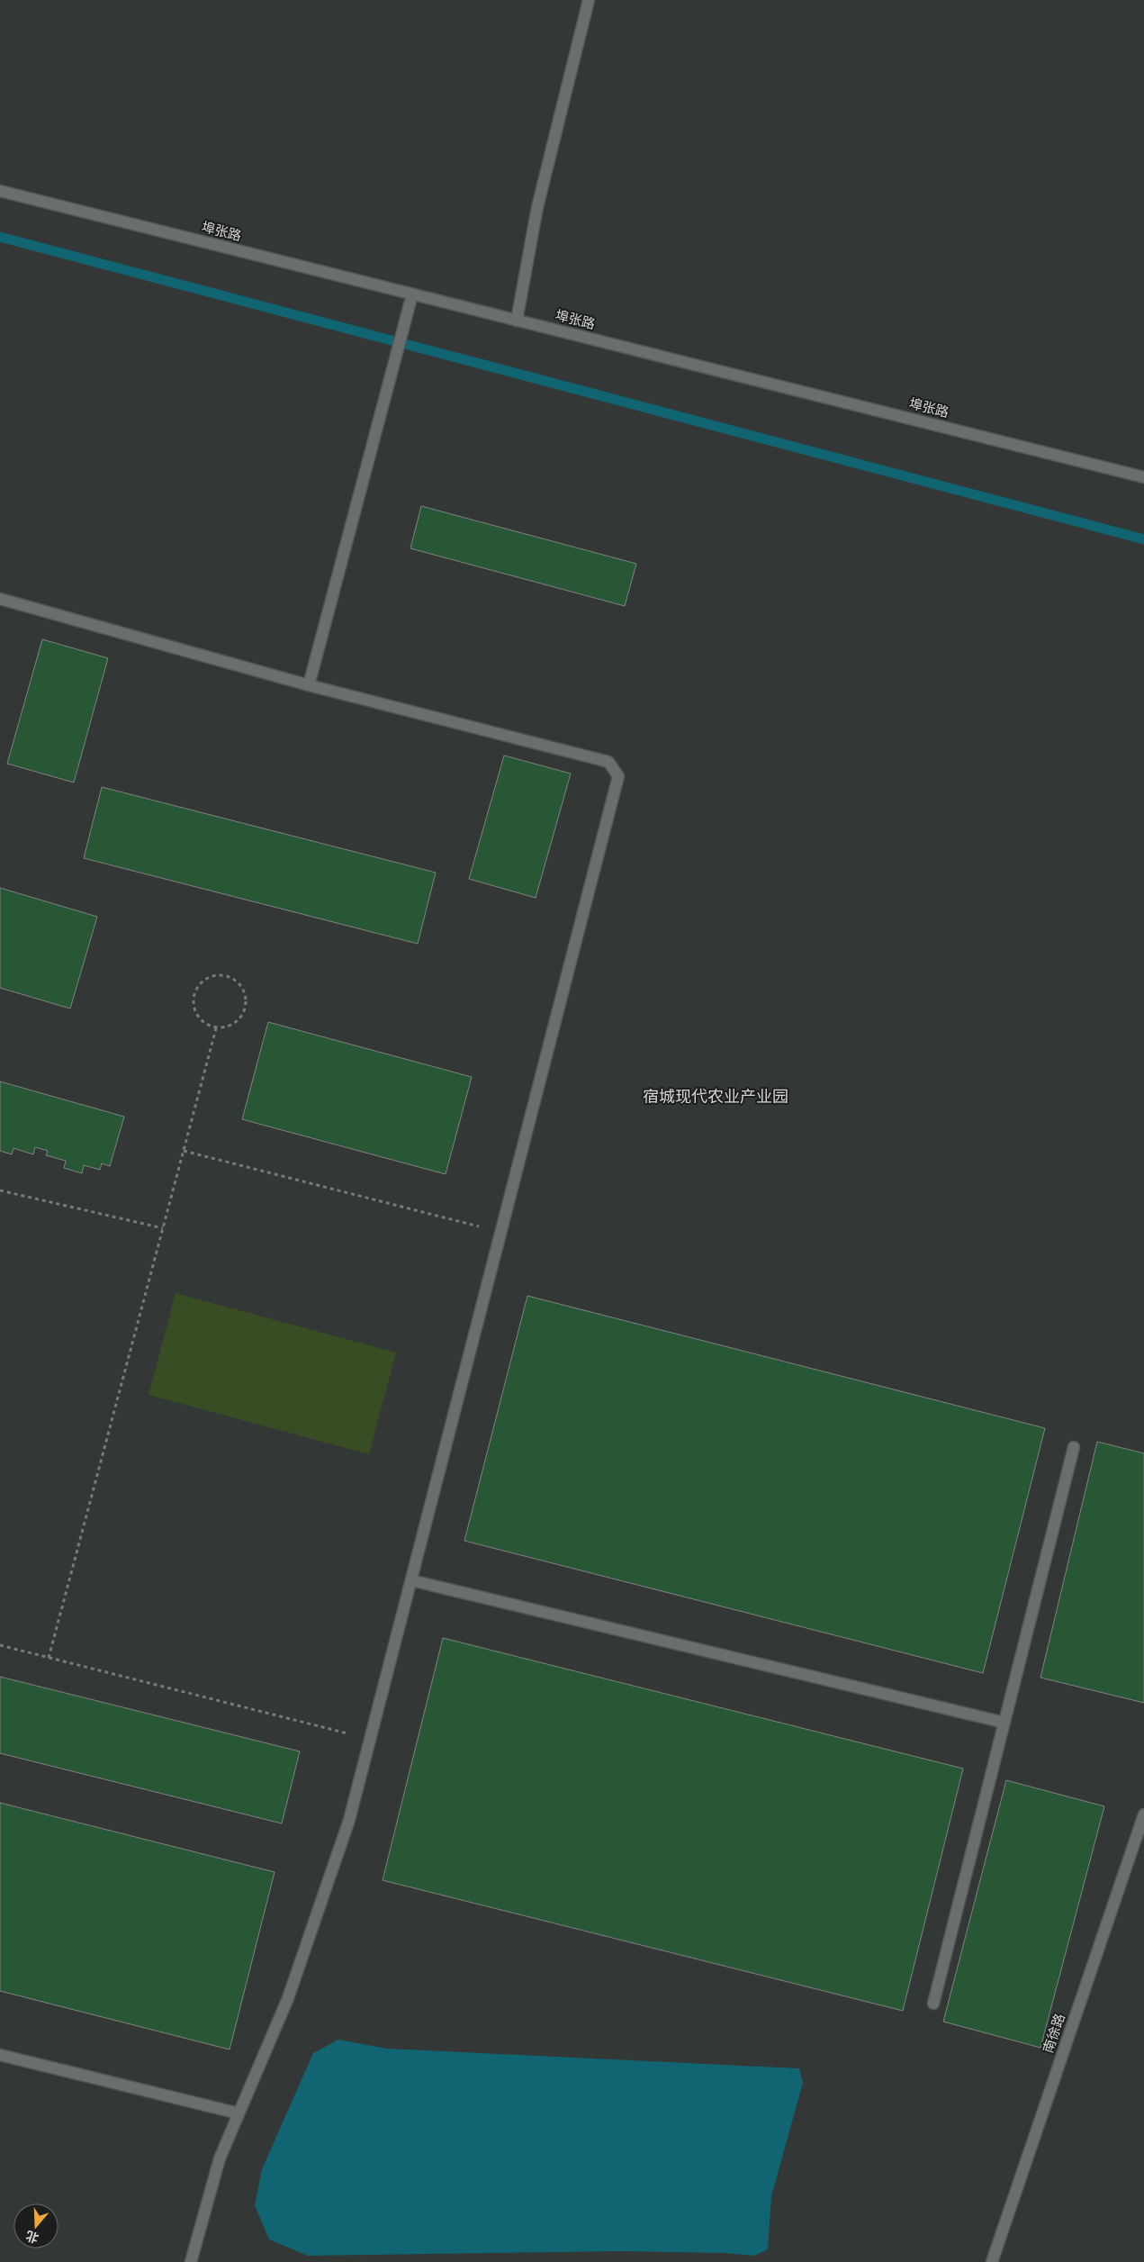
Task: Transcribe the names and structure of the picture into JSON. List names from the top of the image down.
{
  "streets": {
    "main road": ["埠张路", "南徐路"]
  },
  "districts": ["宿城现代农业产业园"],
  "north": "bottom"
}
